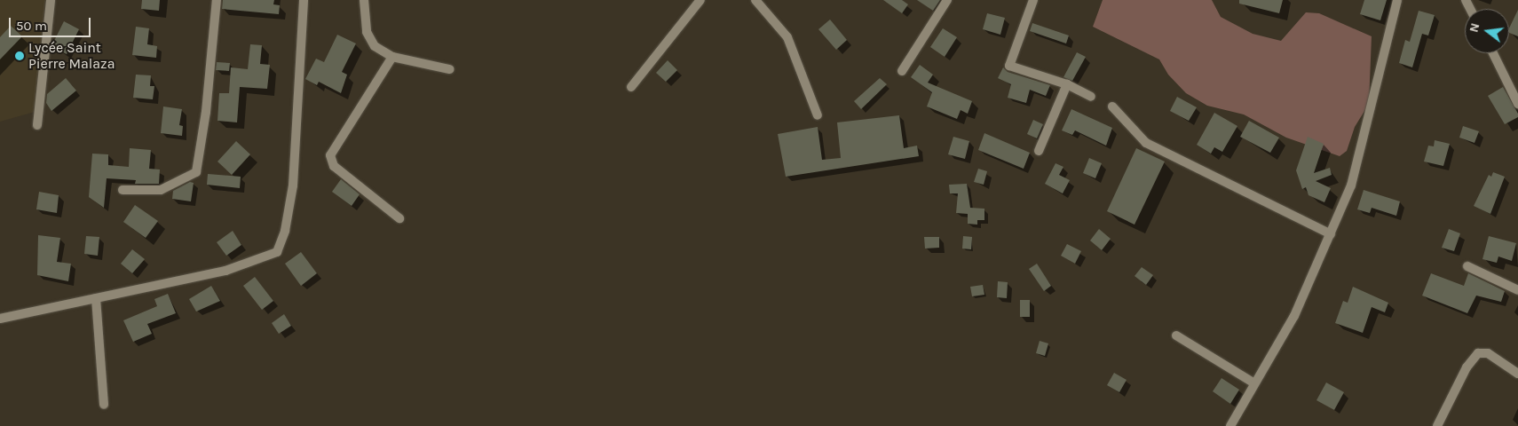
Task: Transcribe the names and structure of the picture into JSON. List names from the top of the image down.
{
  "places": ["Lycée Saint Pierre Malaza"],
  "scale_bar": "50 m",
  "north": "left"
}
